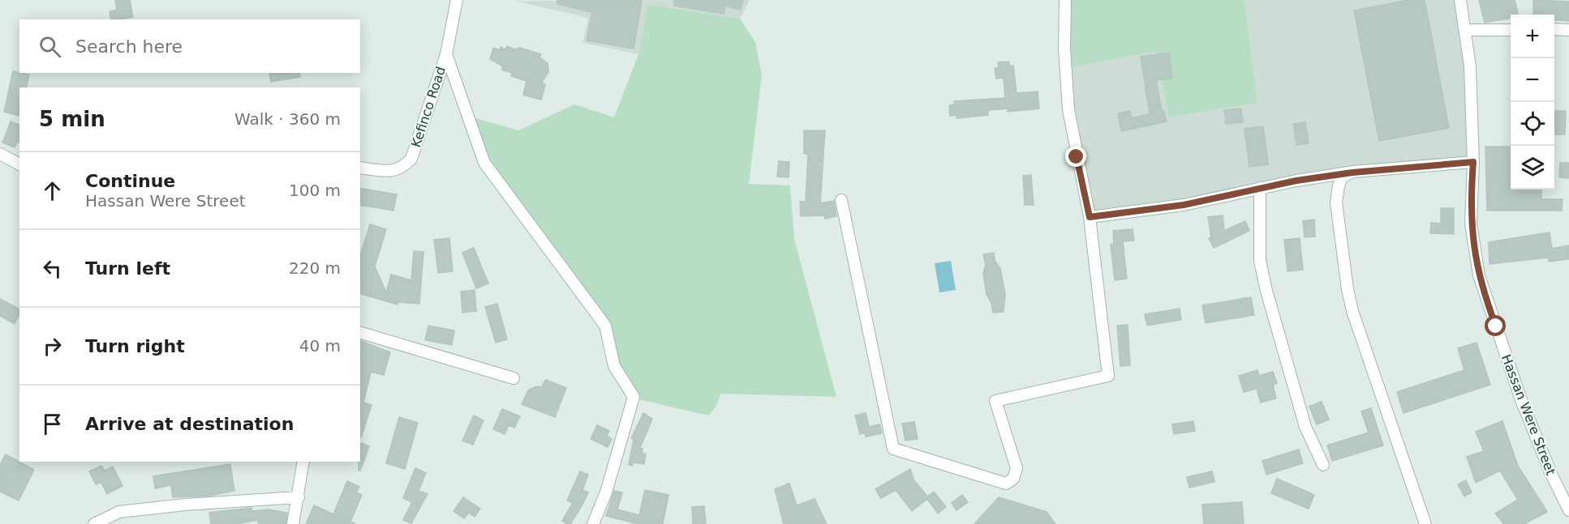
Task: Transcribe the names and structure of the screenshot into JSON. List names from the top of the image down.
{
  "streets": {
    "street": ["Kefinco Road", "Hassan Were Street"]
  },
  "page": {
    "map_buttons": ["+", "−"],
    "search": "Search here",
    "heading": ["5 min", "Walk · 360 m"],
    "list": [
      ["Continue", "Hassan Were Street", "100 m"],
      ["Turn left", "220 m"],
      ["Turn right", "40 m"],
      "Arrive at destination"
    ]
  }
}
